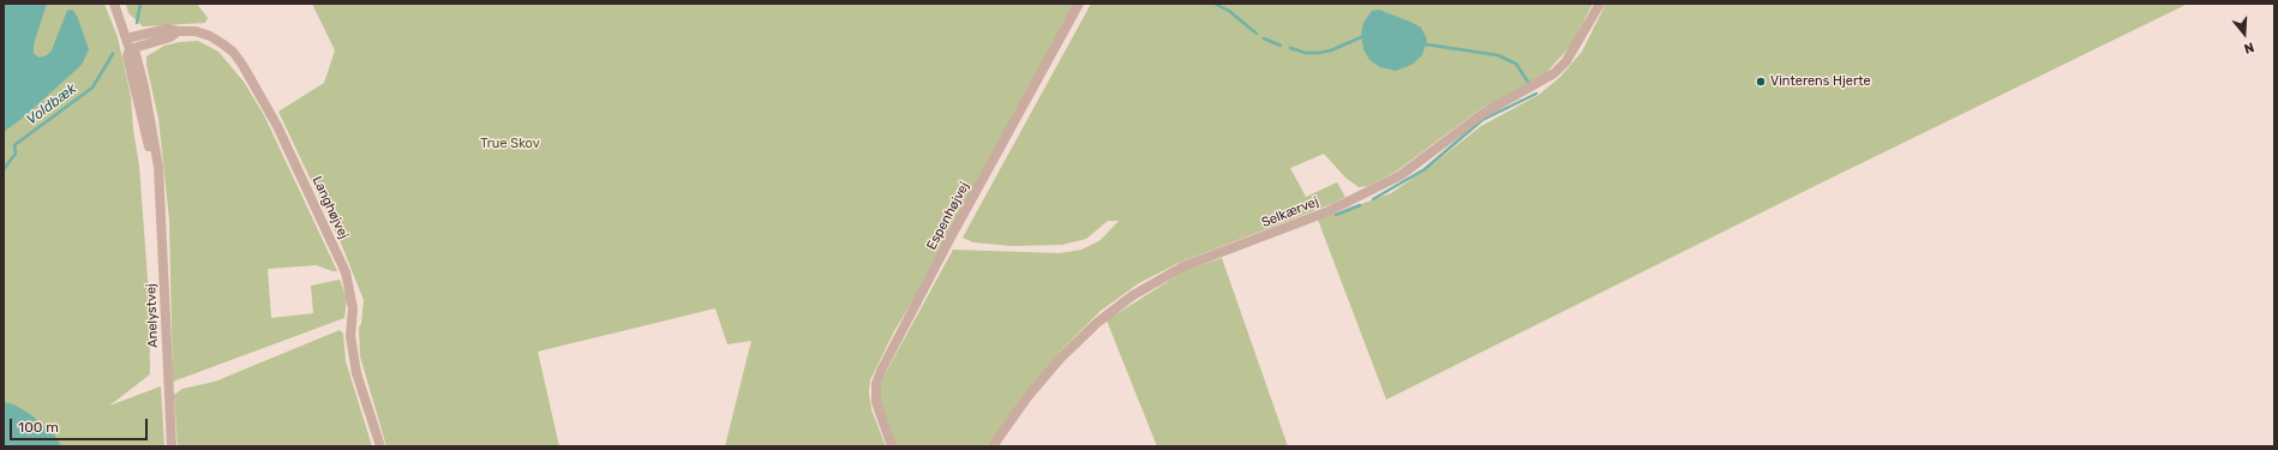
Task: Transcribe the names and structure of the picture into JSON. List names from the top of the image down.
{
  "streets": {
    "street": [
      "Langhøjvej",
      "Selkærvej",
      "Espenhøjvej",
      "Anelystvej"
    ]
  },
  "crossings": [
    ["Langhøjvej", "Anelystvej"]
  ],
  "water": ["Voldbæk"],
  "parks": ["True Skov"],
  "places": ["Vinterens Hjerte"],
  "scale_bar": "100 m",
  "north": "bottom"
}
